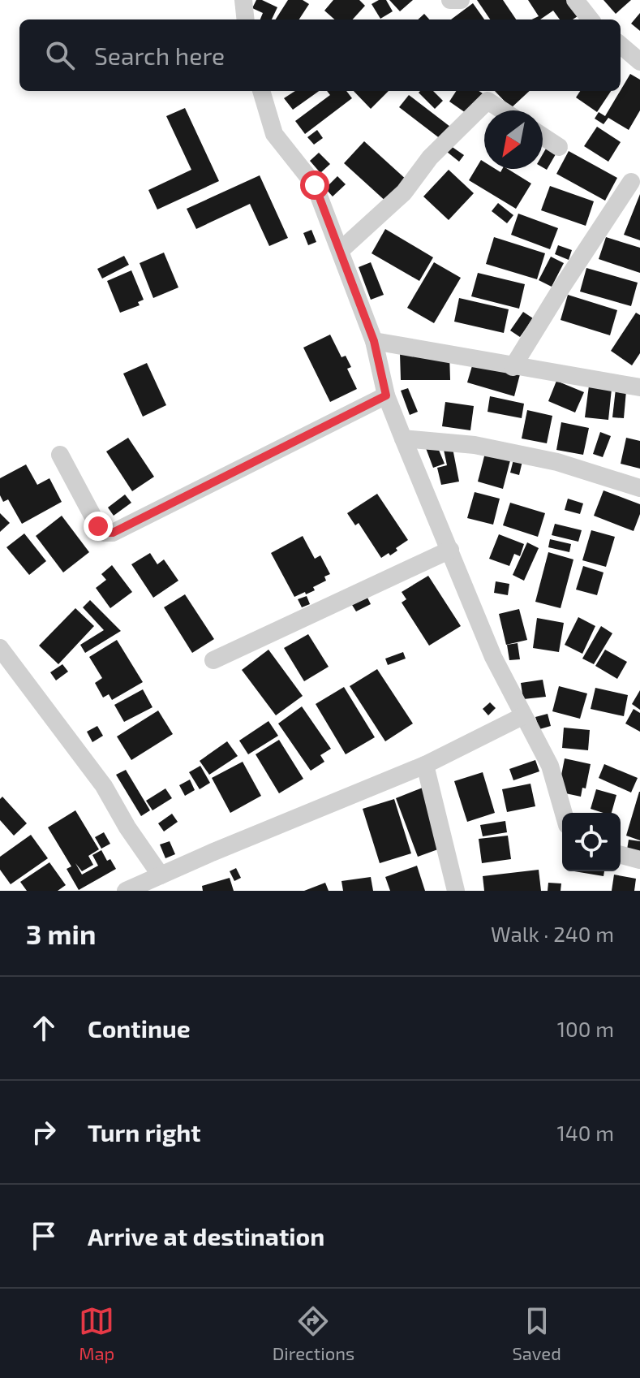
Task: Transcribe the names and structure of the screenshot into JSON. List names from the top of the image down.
{
  "north": "bottom left",
  "page": {
    "search": "Search here",
    "heading": ["3 min", "Walk · 240 m"],
    "list": [
      ["Continue", "100 m"],
      ["Turn right", "140 m"],
      "Arrive at destination"
    ],
    "nav": ["Map", "Directions", "Saved"]
  }
}
